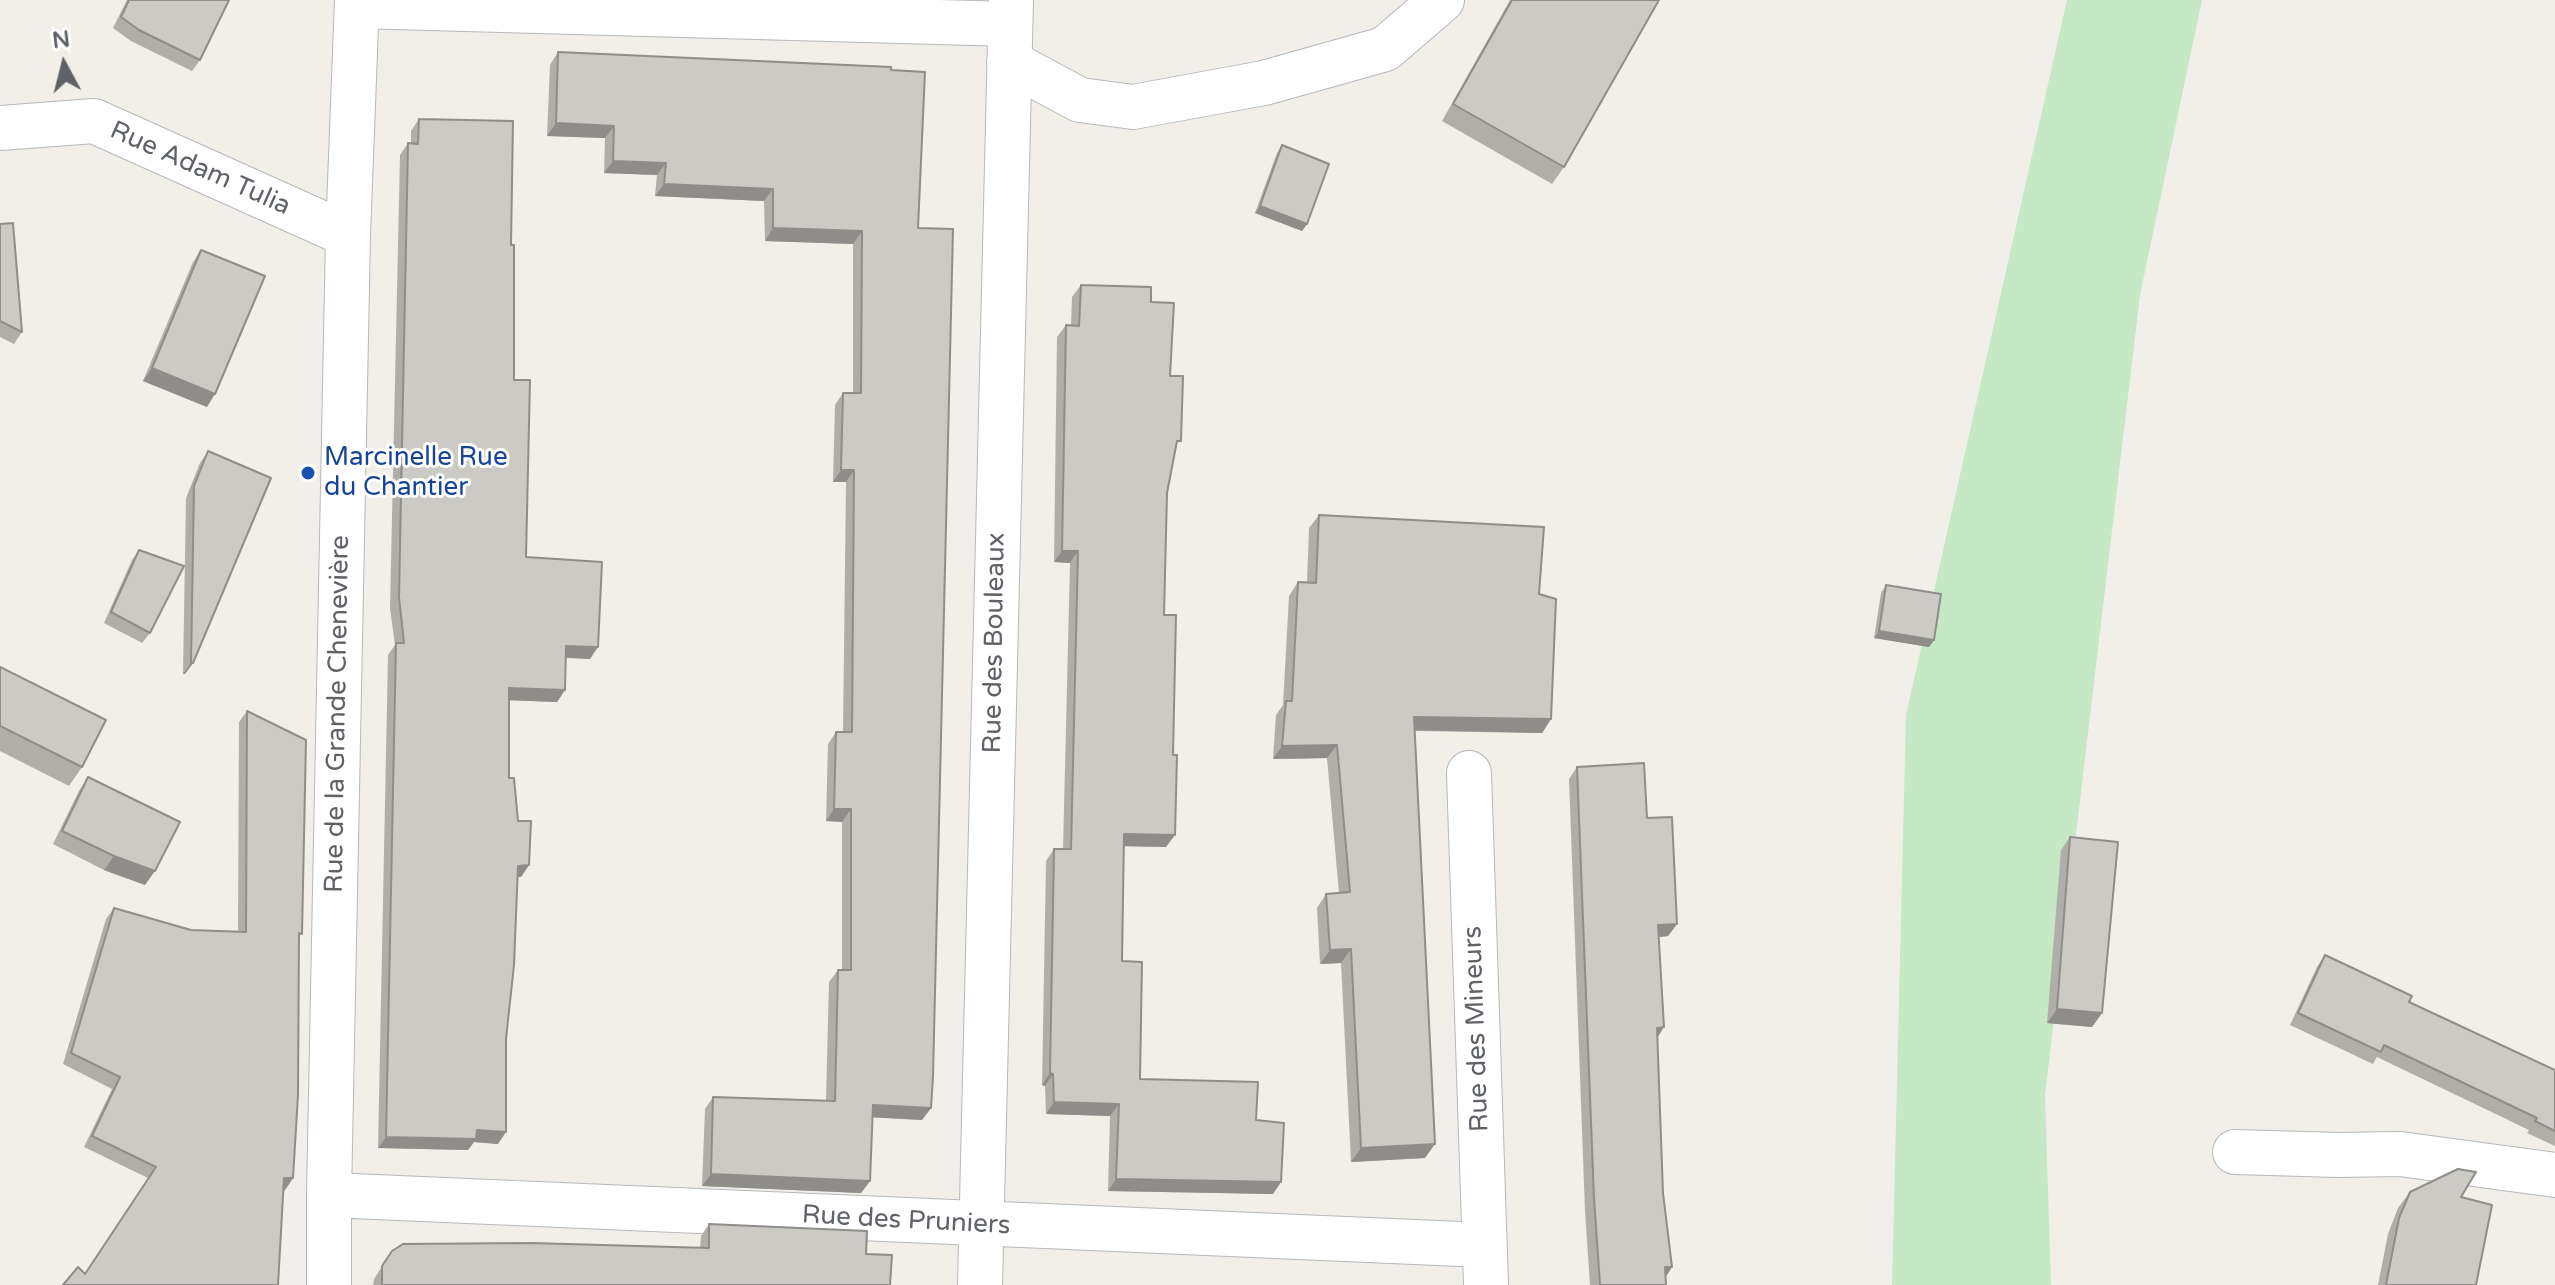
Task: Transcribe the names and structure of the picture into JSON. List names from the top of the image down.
{
  "streets": {
    "street": [
      "Rue Adam Tulia",
      "Rue des Bouleaux",
      "Rue de la Grande Chenevière",
      "Rue des Mineurs",
      "Rue des Pruniers"
    ]
  },
  "crossings": [
    ["Rue Adam Tulia", "Rue de la Grande Chenevière"],
    ["Rue des Bouleaux", "Rue des Pruniers"],
    ["Rue de la Grande Chenevière", "Rue des Pruniers"],
    ["Rue des Mineurs", "Rue des Pruniers"]
  ],
  "places": ["Marcinelle Rue du Chantier"],
  "north": "top"
}
